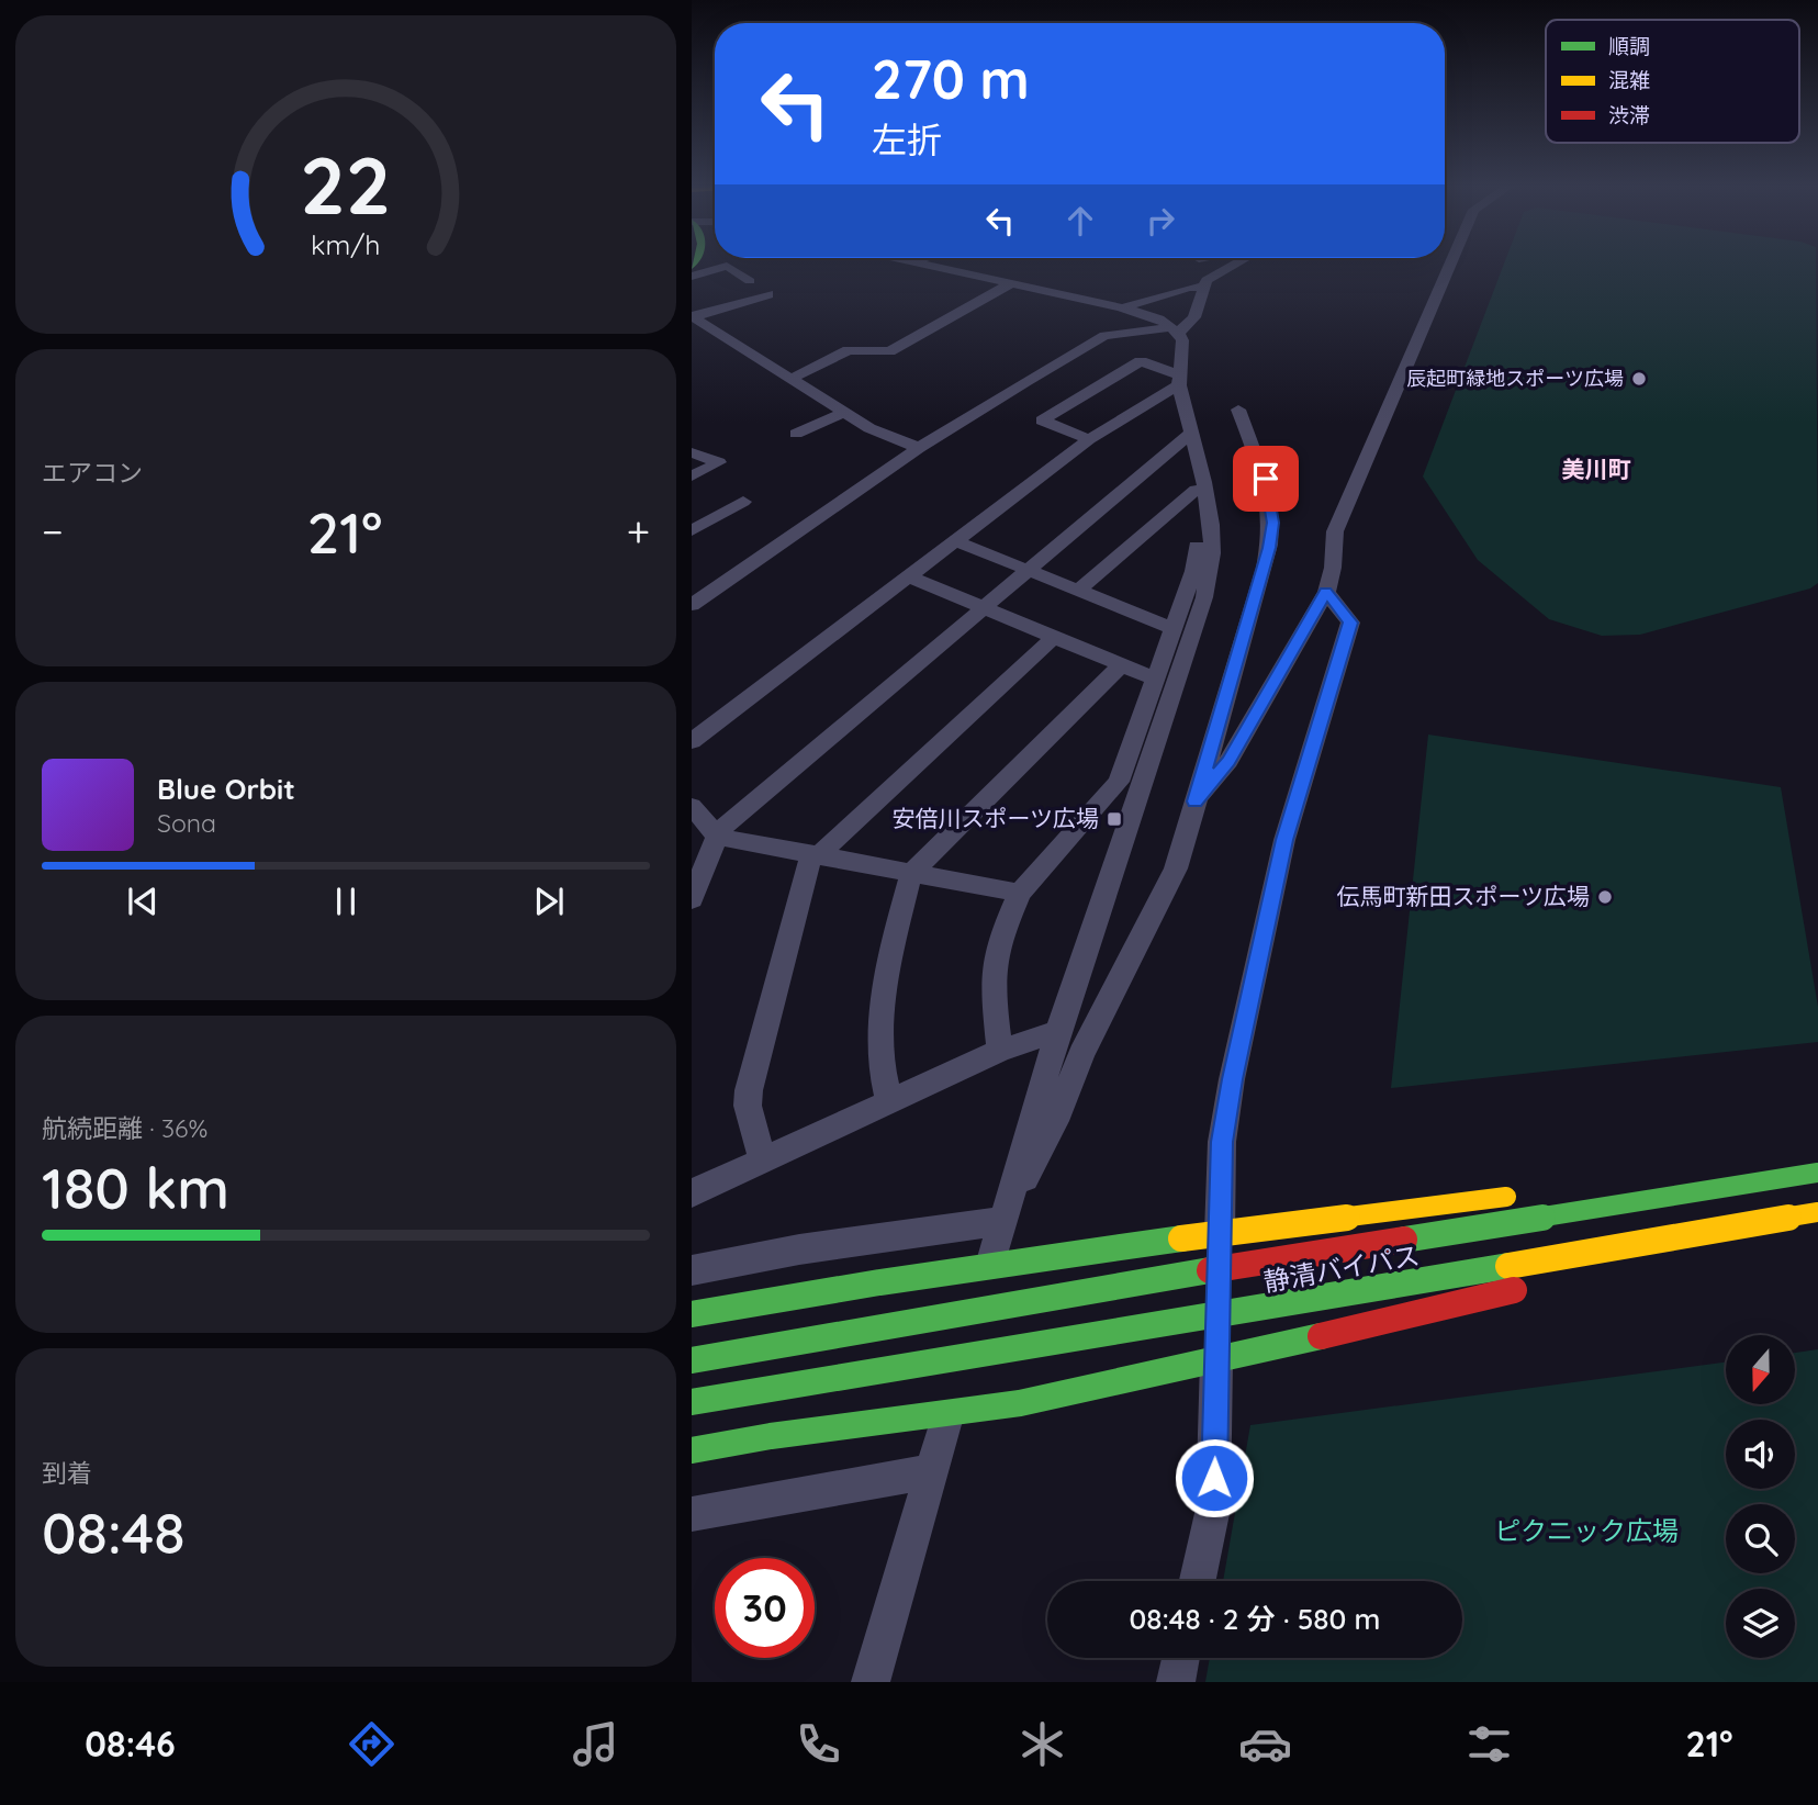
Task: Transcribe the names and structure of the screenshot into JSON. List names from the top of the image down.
{
  "streets": {
    "main road": ["静清バイパス"]
  },
  "districts": ["美川町"],
  "parks": ["ピクニック広場"],
  "places": {
    "other": ["辰起町緑地スポーツ広場", "伝馬町新田スポーツ広場"],
    "transit": ["安倍川スポーツ広場"]
  },
  "legend": ["順調", "混雑", "渋滞"],
  "north": "bottom",
  "page": {
    "turn": ["270 m", "左折"],
    "tile": [
      "エアコン",
      ["航続距離 · 36%", "180 km"],
      ["到着", "08:48"]
    ],
    "heat": ["−", "21°", "+"],
    "song": ["Blue Orbit", "Sona"],
    "limit": "30",
    "trip": "08:48 · 2 分 · 580 m",
    "tabs": ["08:46", "21°"],
    "gauge": ["22", "km/h"]
  }
}
